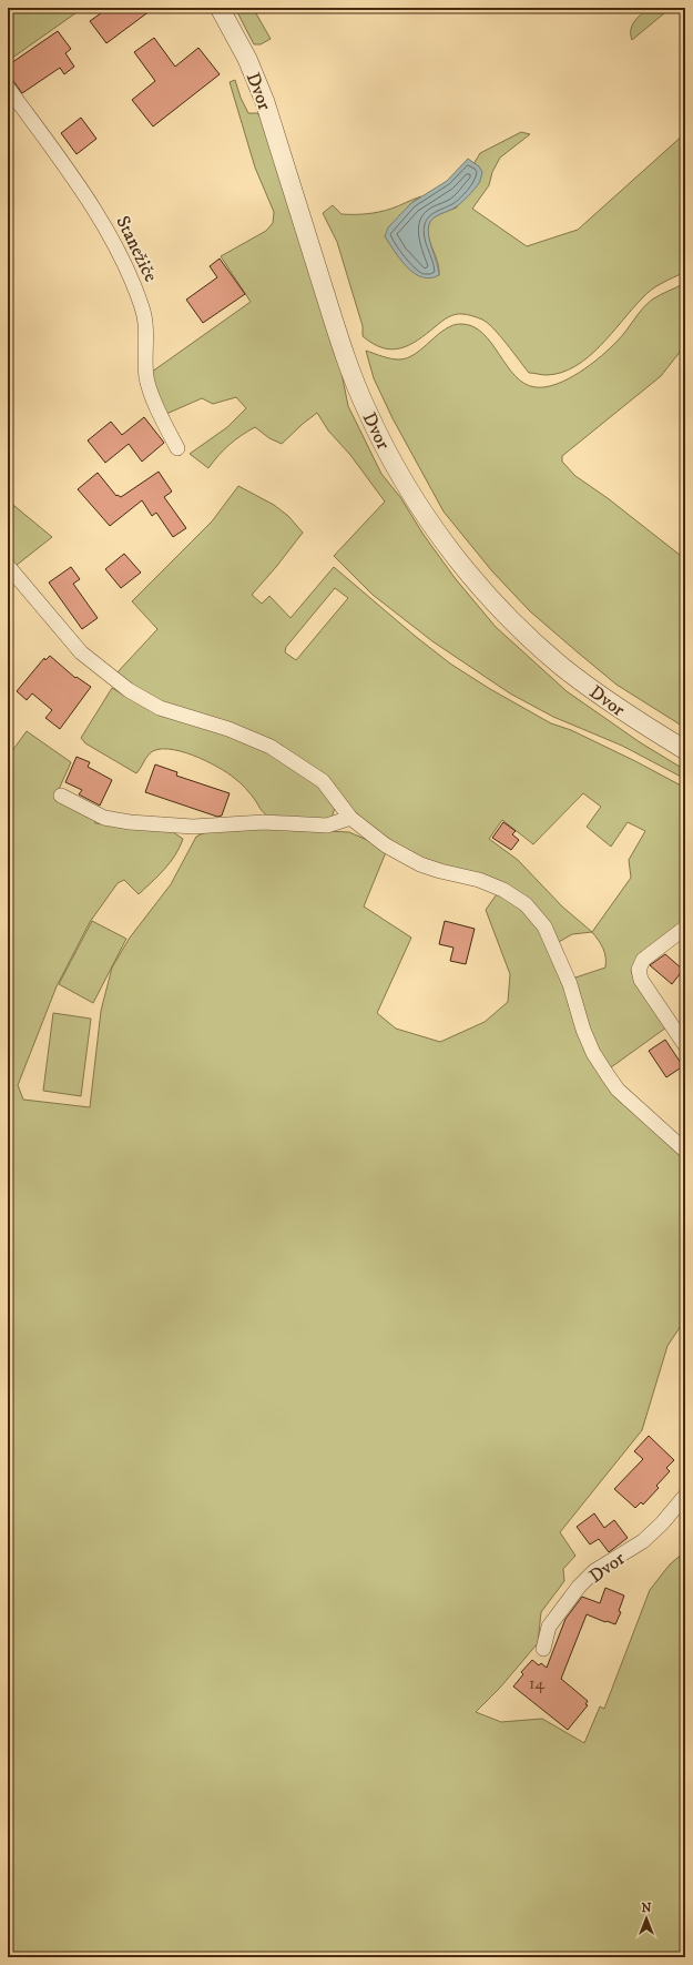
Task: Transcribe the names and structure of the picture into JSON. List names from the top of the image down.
{
  "streets": {
    "street": ["Dvor", "Stanežiče"]
  },
  "house_numbers": ["14"],
  "north": "top"
}
